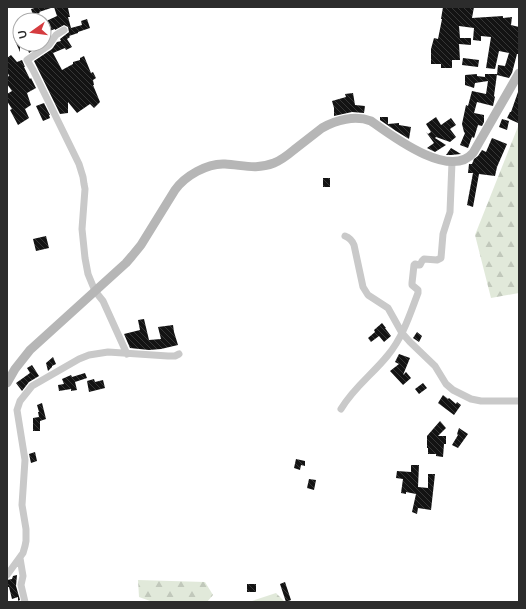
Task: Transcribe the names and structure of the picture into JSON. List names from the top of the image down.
{
  "north": "left"
}
